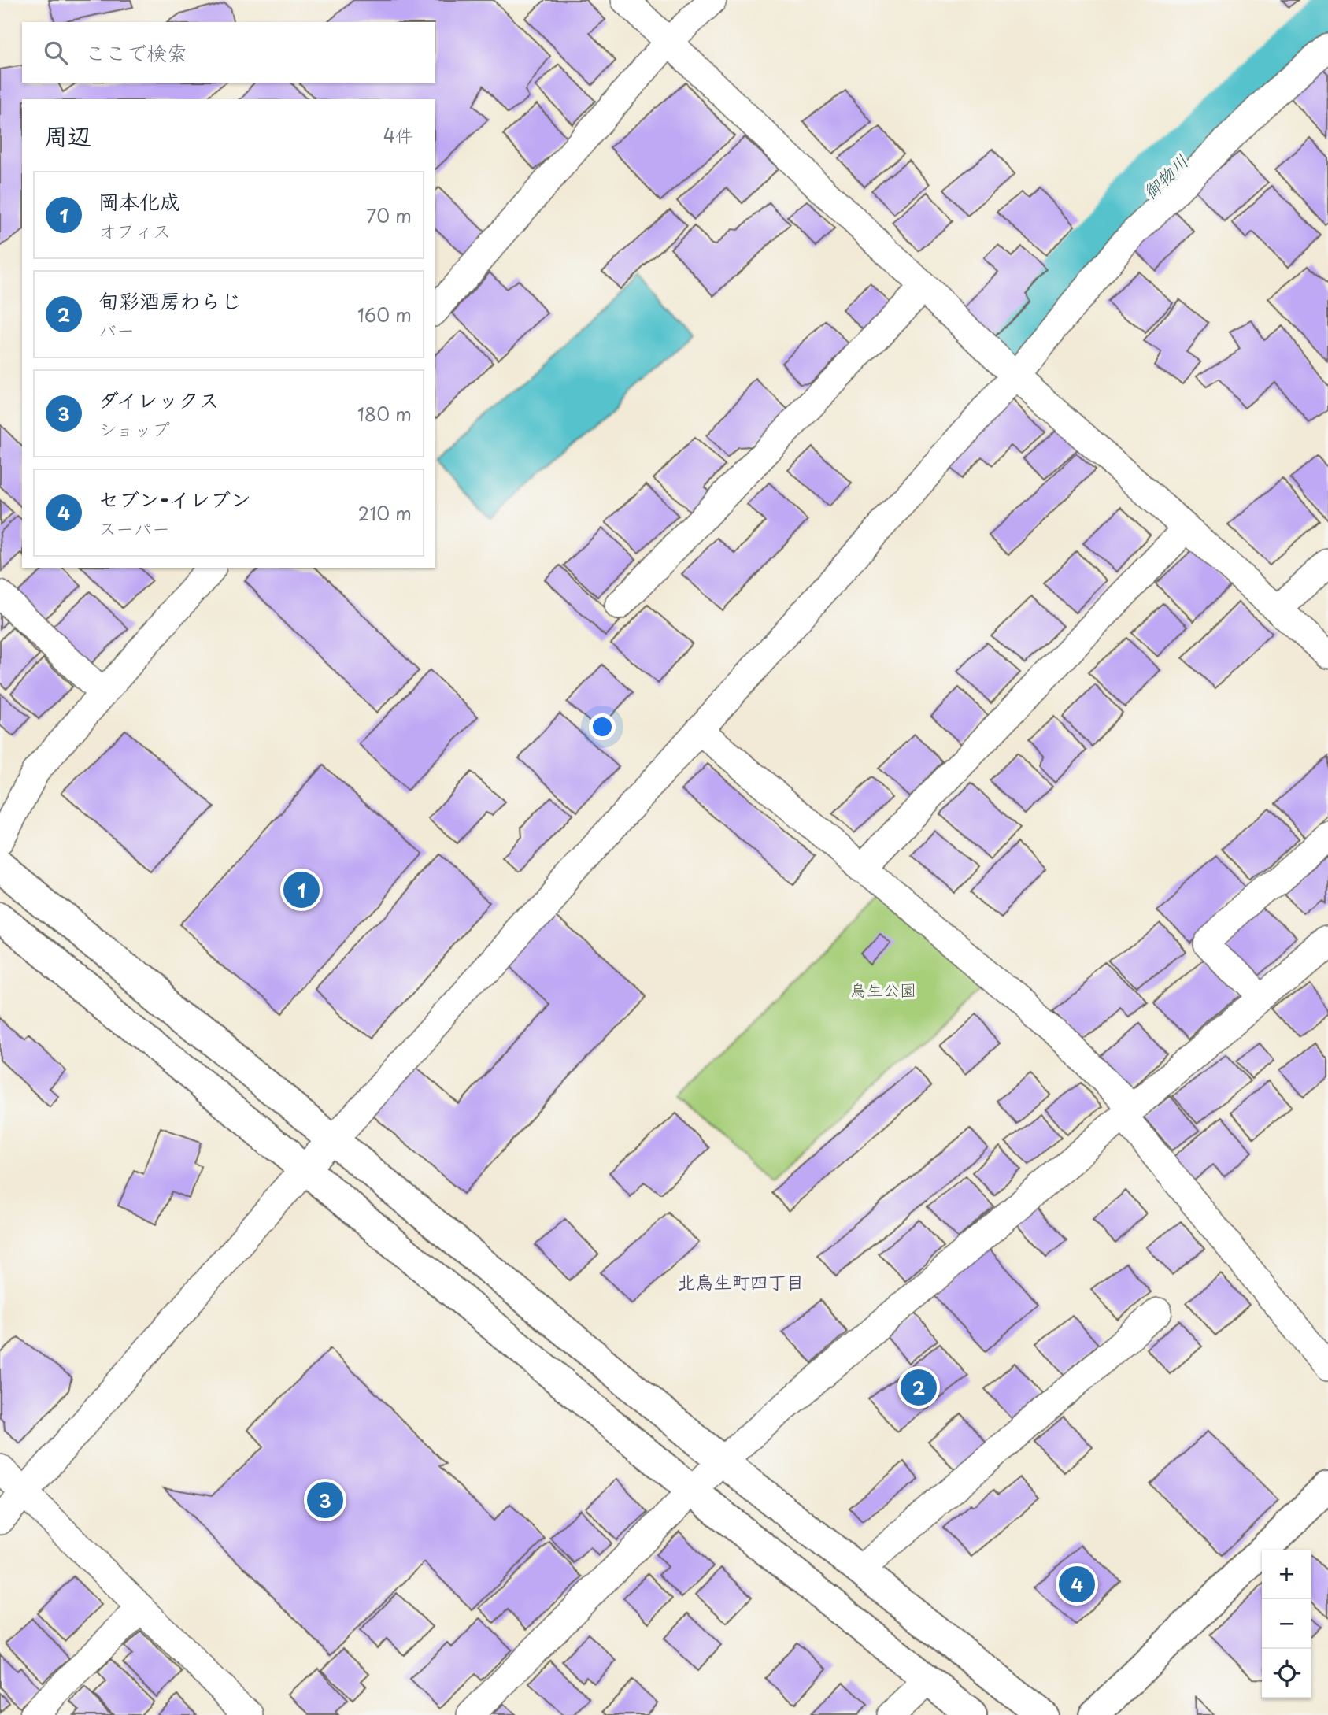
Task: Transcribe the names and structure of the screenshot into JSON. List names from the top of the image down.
{
  "districts": ["北鳥生町四丁目"],
  "water": ["御物川"],
  "parks": ["鳥生公園"],
  "page": {
    "search": "ここで検索",
    "heading": ["周辺", "4件"],
    "list": [
      {
        "mark": "1",
        "name": "岡本化成",
        "note": "オフィス",
        "value": "70 m"
      },
      {
        "mark": "2",
        "name": "旬彩酒房わらじ",
        "note": "バー",
        "value": "160 m"
      },
      {
        "mark": "3",
        "name": "ダイレックス",
        "note": "ショップ",
        "value": "180 m"
      },
      {
        "mark": "4",
        "name": "セブン-イレブン",
        "note": "スーパー",
        "value": "210 m"
      }
    ],
    "pins": [
      "1",
      "2",
      "3",
      "4"
    ],
    "map_buttons": ["+", "−"]
  }
}
